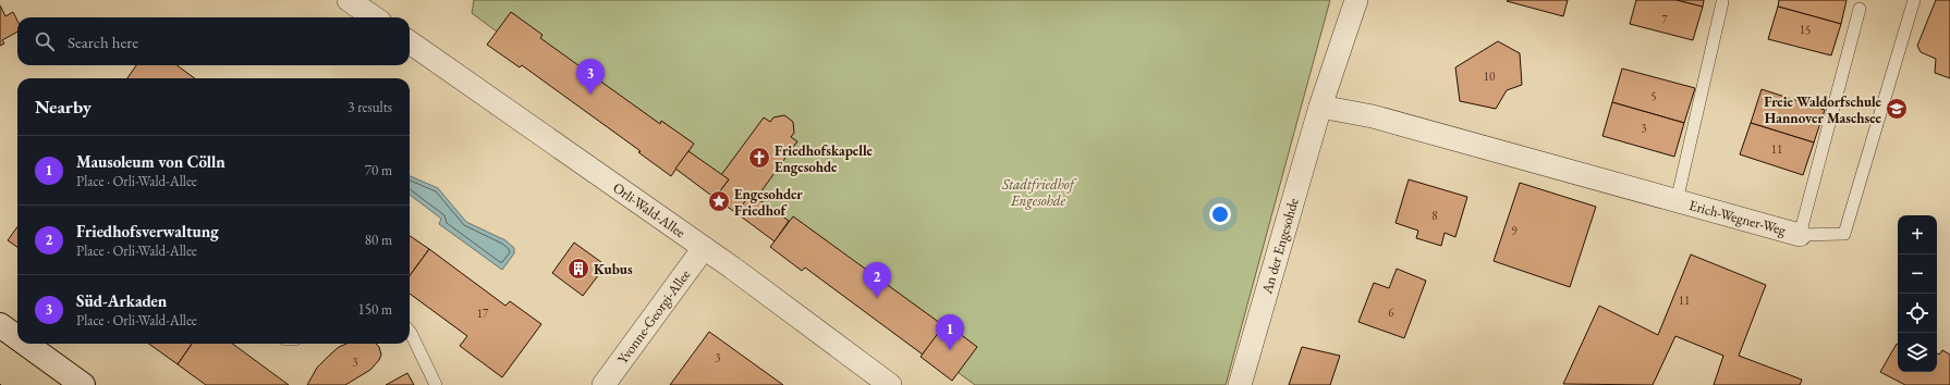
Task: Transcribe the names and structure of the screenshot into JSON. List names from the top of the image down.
{
  "streets": {
    "street": [
      "Orli-Wald-Allee",
      "Erich-Wegner-Weg",
      "An der Engesohde",
      "Yvonne-Georgi-Allee"
    ]
  },
  "crossings": [
    ["Orli-Wald-Allee", "Yvonne-Georgi-Allee"],
    ["Erich-Wegner-Weg", "An der Engesohde"]
  ],
  "parks": ["Stadtfriedhof Engesohde"],
  "places": {
    "school or university": ["Freie Waldorfschule Hannover Maschsee"],
    "church": ["Friedhofskapelle Engesohde"],
    "place": ["Engesohder Friedhof"],
    "building": ["Kubus"]
  },
  "house_numbers": [
    "7",
    "15",
    "10",
    "5",
    "3",
    "11",
    "8",
    "9",
    "11",
    "6",
    "17",
    "3",
    "3"
  ],
  "page": {
    "search": "Search here",
    "pins": ["3", "2", "1"],
    "heading": ["Nearby", "3 results"],
    "list": [
      {
        "mark": "1",
        "name": "Mausoleum von Cölln",
        "note": "Place · Orli-Wald-Allee",
        "value": "70 m"
      },
      {
        "mark": "2",
        "name": "Friedhofsverwaltung",
        "note": "Place · Orli-Wald-Allee",
        "value": "80 m"
      },
      {
        "mark": "3",
        "name": "Süd-Arkaden",
        "note": "Place · Orli-Wald-Allee",
        "value": "150 m"
      }
    ],
    "map_buttons": ["+", "−"]
  }
}
